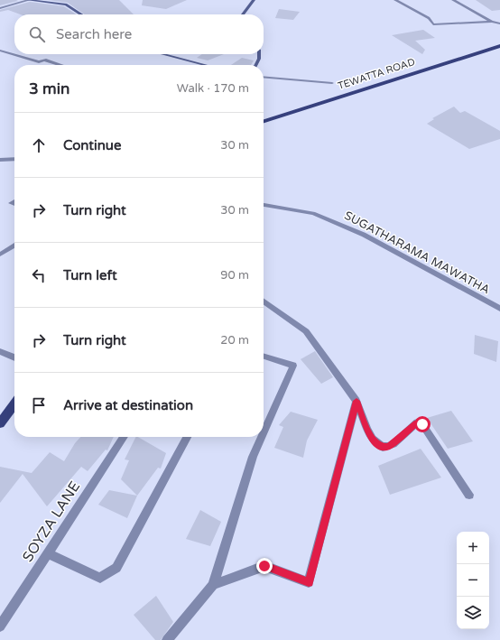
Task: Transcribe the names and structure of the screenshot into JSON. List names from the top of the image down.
{
  "streets": {
    "main road": ["TEWATTA ROAD"],
    "street": ["SUGATHARAMA MAWATHA", "SOYZA LANE"]
  },
  "page": {
    "search": "Search here",
    "heading": ["3 min", "Walk · 170 m"],
    "list": [
      ["Continue", "30 m"],
      ["Turn right", "30 m"],
      ["Turn left", "90 m"],
      ["Turn right", "20 m"],
      "Arrive at destination"
    ],
    "map_buttons": ["+", "−"]
  }
}
